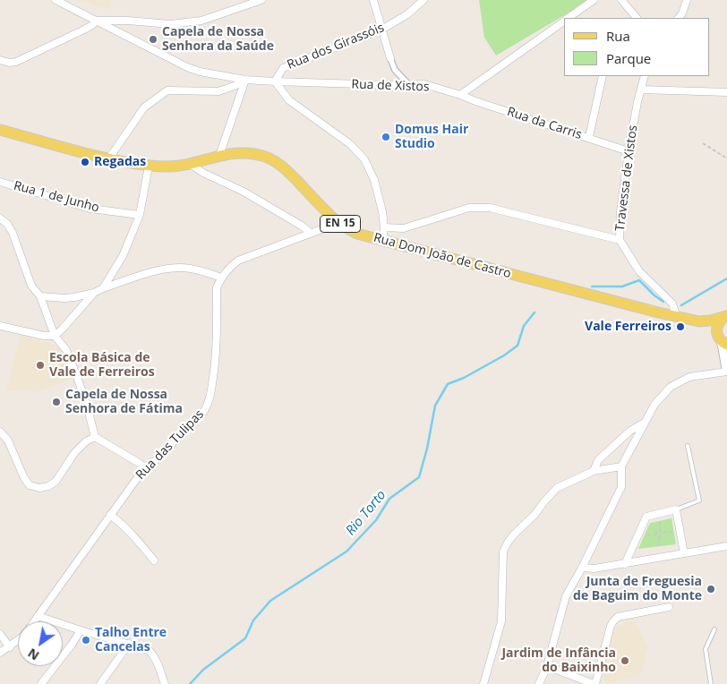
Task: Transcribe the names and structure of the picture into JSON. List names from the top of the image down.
{
  "streets": {
    "main road": ["EN 15", "Rua Dom João de Castro"],
    "street": [
      "Rua dos Girassóis",
      "Rua de Xistos",
      "Rua da Carris",
      "Travessa de Xistos",
      "Rua 1 de Junho",
      "Rua das Tulipas"
    ]
  },
  "crossings": [
    ["Rua dos Girassóis", "Rua de Xistos"],
    ["Rua de Xistos", "Rua da Carris"],
    ["Rua da Carris", "Travessa de Xistos"],
    ["Travessa de Xistos", "Rua Dom João de Castro"]
  ],
  "water": ["Rio Torto"],
  "places": [
    "Capela de Nossa Senhora da Saúde",
    "Domus Hair Studio",
    "Regadas",
    "Vale Ferreiros",
    "Escola Básica de Vale de Ferreiros",
    "Capela de Nossa Senhora de Fátima",
    "Junta de Freguesia de Baguim do Monte",
    "Talho Entre Cancelas",
    "Jardim de Infância do Baixinho"
  ],
  "legend": ["Rua", "Parque"],
  "north": "bottom left"
}
